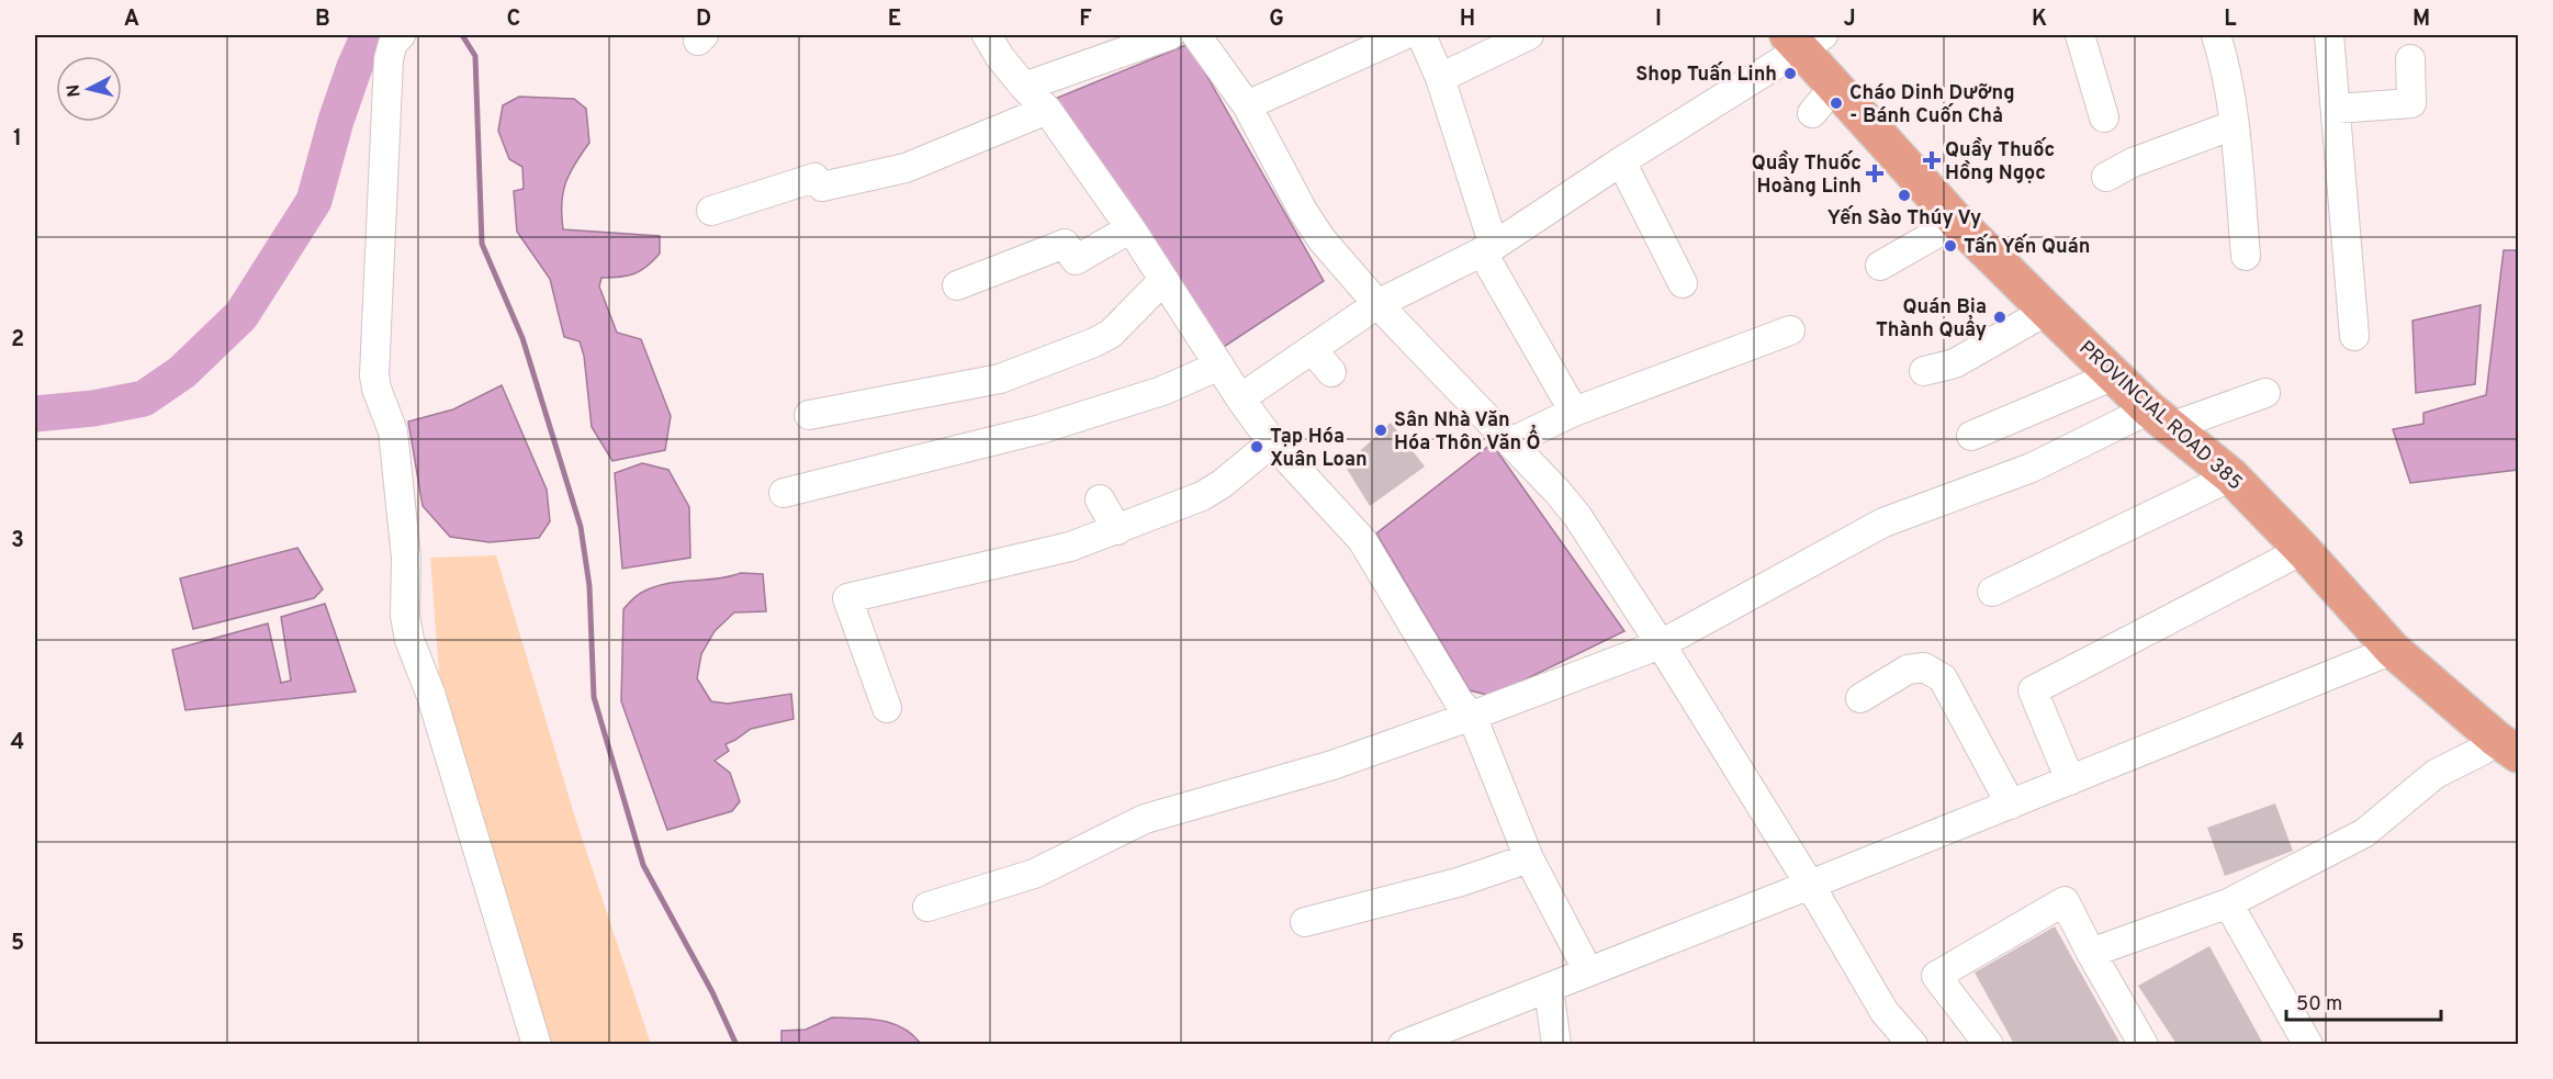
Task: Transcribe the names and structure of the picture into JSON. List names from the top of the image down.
{
  "streets": {
    "main road": ["PROVINCIAL ROAD 385"]
  },
  "places": {
    "other": [
      "Shop Tuấn Linh",
      "Cháo Dinh Dưỡng - Bánh Cuốn Chả",
      "Yến Sào Thúy Vy",
      "Tấn Yến Quán",
      "Quán Bia Thành Quẩy",
      "Sân Nhà Văn Hóa Thôn Văn Ổ",
      "Tạp Hóa Xuân Loan"
    ],
    "health": ["Quầy Thuốc Hồng Ngọc", "Quầy Thuốc Hoàng Linh"]
  },
  "scale_bar": "50 m",
  "north": "left",
  "grid": {
    "columns": [
      "A",
      "B",
      "C",
      "D",
      "E",
      "F",
      "G",
      "H",
      "I",
      "J",
      "K",
      "L",
      "M"
    ],
    "rows": [
      "1",
      "2",
      "3",
      "4",
      "5"
    ]
  }
}
